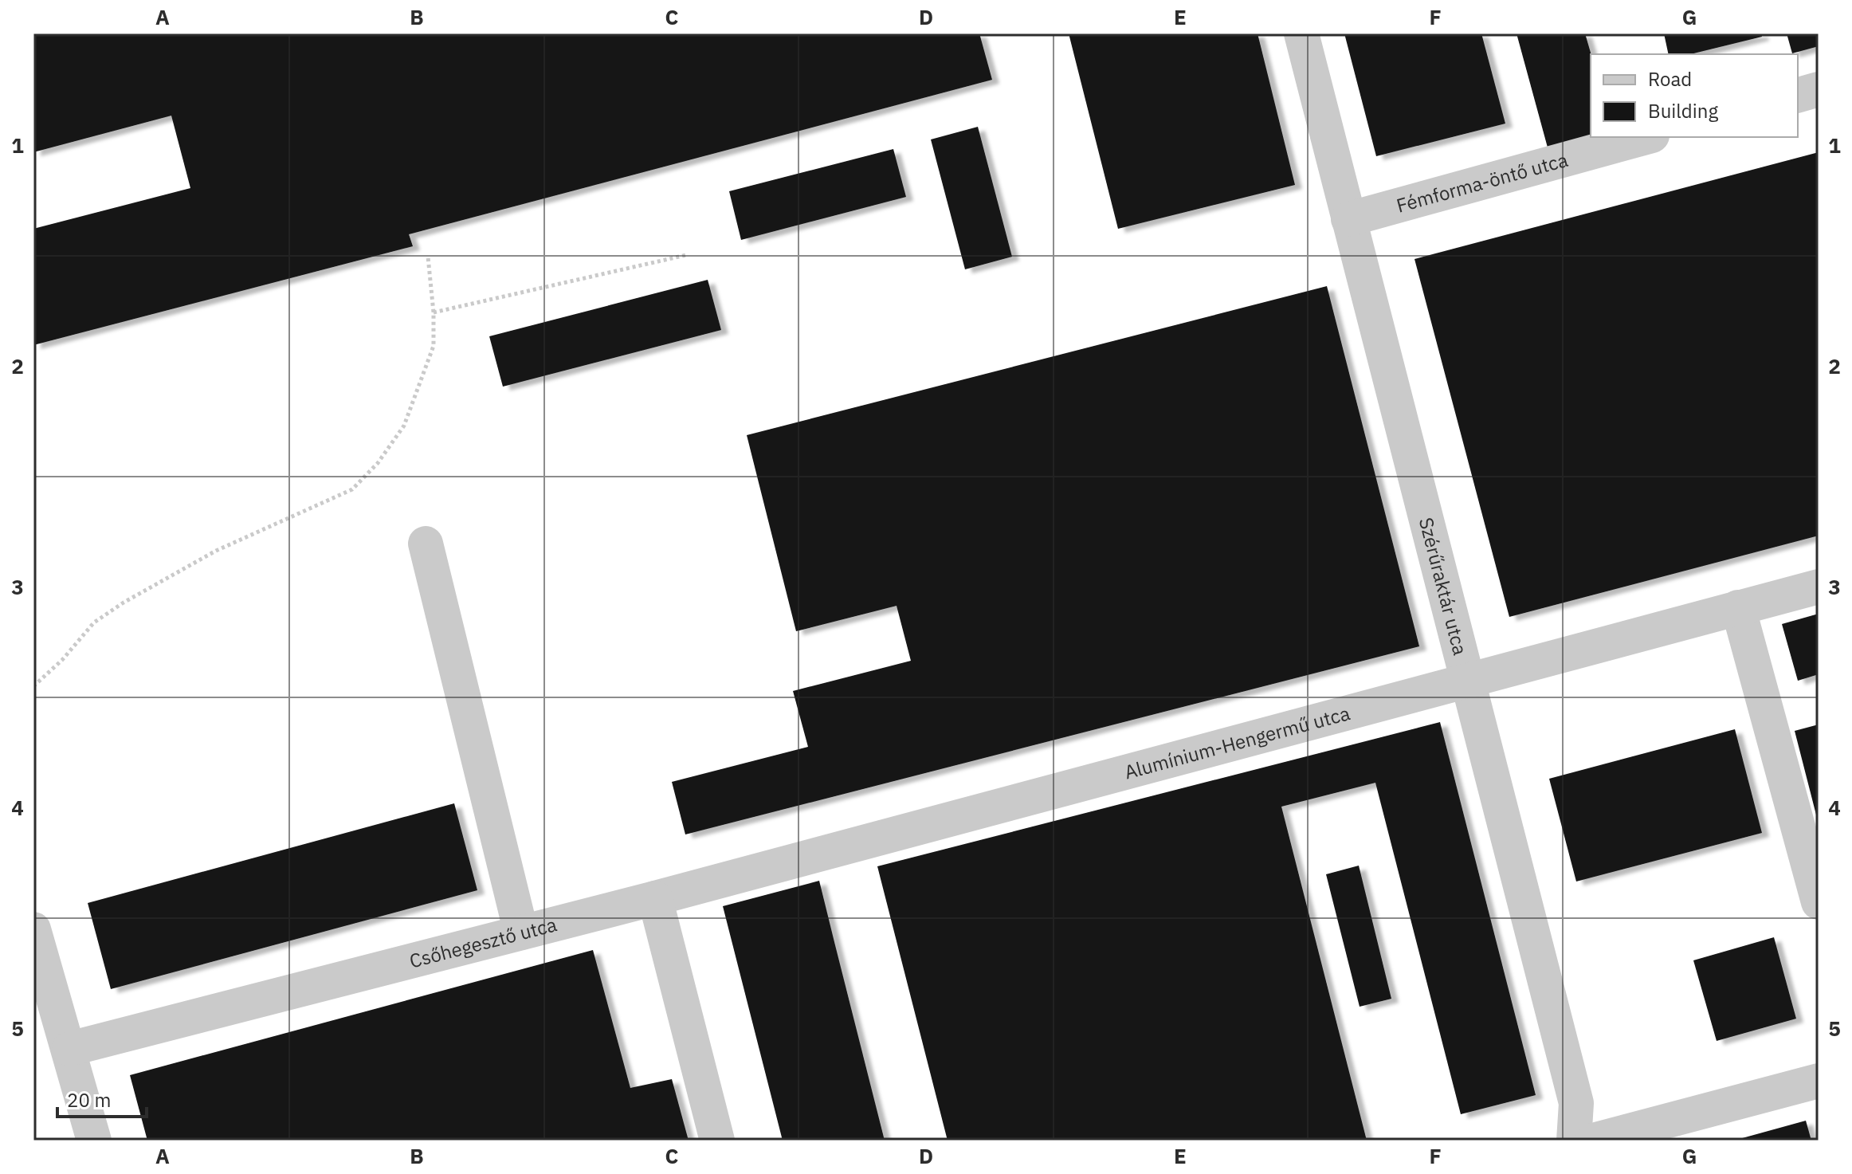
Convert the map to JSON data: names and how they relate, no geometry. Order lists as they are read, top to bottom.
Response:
{
  "streets": {
    "street": [
      "Fémforma-öntő utca",
      "Szérűraktár utca",
      "Alumínium-Hengermű utca",
      "Csőhegesztő utca"
    ]
  },
  "crossings": [
    ["Fémforma-öntő utca", "Szérűraktár utca"],
    ["Szérűraktár utca", "Alumínium-Hengermű utca"],
    ["Alumínium-Hengermű utca", "Csőhegesztő utca"]
  ],
  "legend": ["Road", "Building"],
  "scale_bar": "20 m",
  "grid": {
    "columns": [
      "A",
      "B",
      "C",
      "D",
      "E",
      "F",
      "G"
    ],
    "rows": [
      "1",
      "2",
      "3",
      "4",
      "5"
    ]
  }
}
